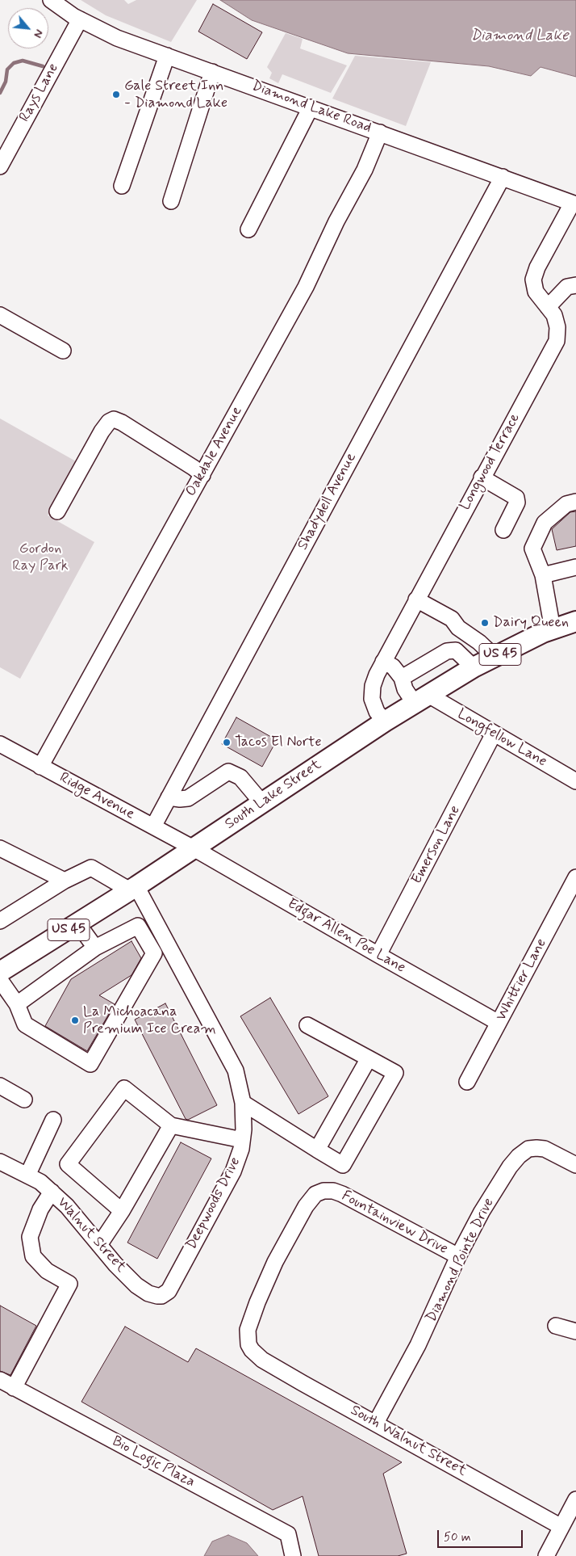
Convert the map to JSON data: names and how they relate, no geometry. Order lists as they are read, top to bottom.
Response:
{
  "streets": {
    "main road": ["US 45", "South Lake Street"],
    "street": [
      "Rays Lane",
      "Diamond Lake Road",
      "Oakdale Avenue",
      "Longwood Terrace",
      "Shadydell Avenue",
      "Longfellow Lane",
      "Ridge Avenue",
      "Emerson Lane",
      "Edgar Allen Poe Lane",
      "Whittier Lane",
      "Deepwoods Drive",
      "Fountainview Drive",
      "Walnut Street",
      "Diamond Pointe Drive",
      "South Walnut Street",
      "Bio Logic Plaza"
    ]
  },
  "crossings": [
    ["Rays Lane", "Diamond Lake Road"],
    ["Diamond Lake Road", "Oakdale Avenue"],
    ["Diamond Lake Road", "Longwood Terrace"],
    ["Diamond Lake Road", "Shadydell Avenue"],
    ["Oakdale Avenue", "Ridge Avenue"],
    ["Longwood Terrace", "South Lake Street"],
    ["Shadydell Avenue", "Ridge Avenue"],
    ["Longfellow Lane", "South Lake Street"],
    ["Longfellow Lane", "Emerson Lane"],
    ["South Lake Street", "Ridge Avenue"],
    ["South Lake Street", "Edgar Allen Poe Lane"],
    ["South Lake Street", "Deepwoods Drive"],
    ["Ridge Avenue", "Edgar Allen Poe Lane"],
    ["Emerson Lane", "Edgar Allen Poe Lane"],
    ["Edgar Allen Poe Lane", "Whittier Lane"],
    ["Deepwoods Drive", "Walnut Street"],
    ["Fountainview Drive", "Diamond Pointe Drive"],
    ["Fountainview Drive", "South Walnut Street"],
    ["Diamond Pointe Drive", "South Walnut Street"]
  ],
  "water": ["Diamond Lake"],
  "parks": ["Gordon Ray Park"],
  "places": [
    "Gale Street Inn - Diamond Lake",
    "Dairy Queen",
    "Tacos El Norte",
    "La Michoacana Premium Ice Cream"
  ],
  "scale_bar": "50 m",
  "north": "bottom right"
}
